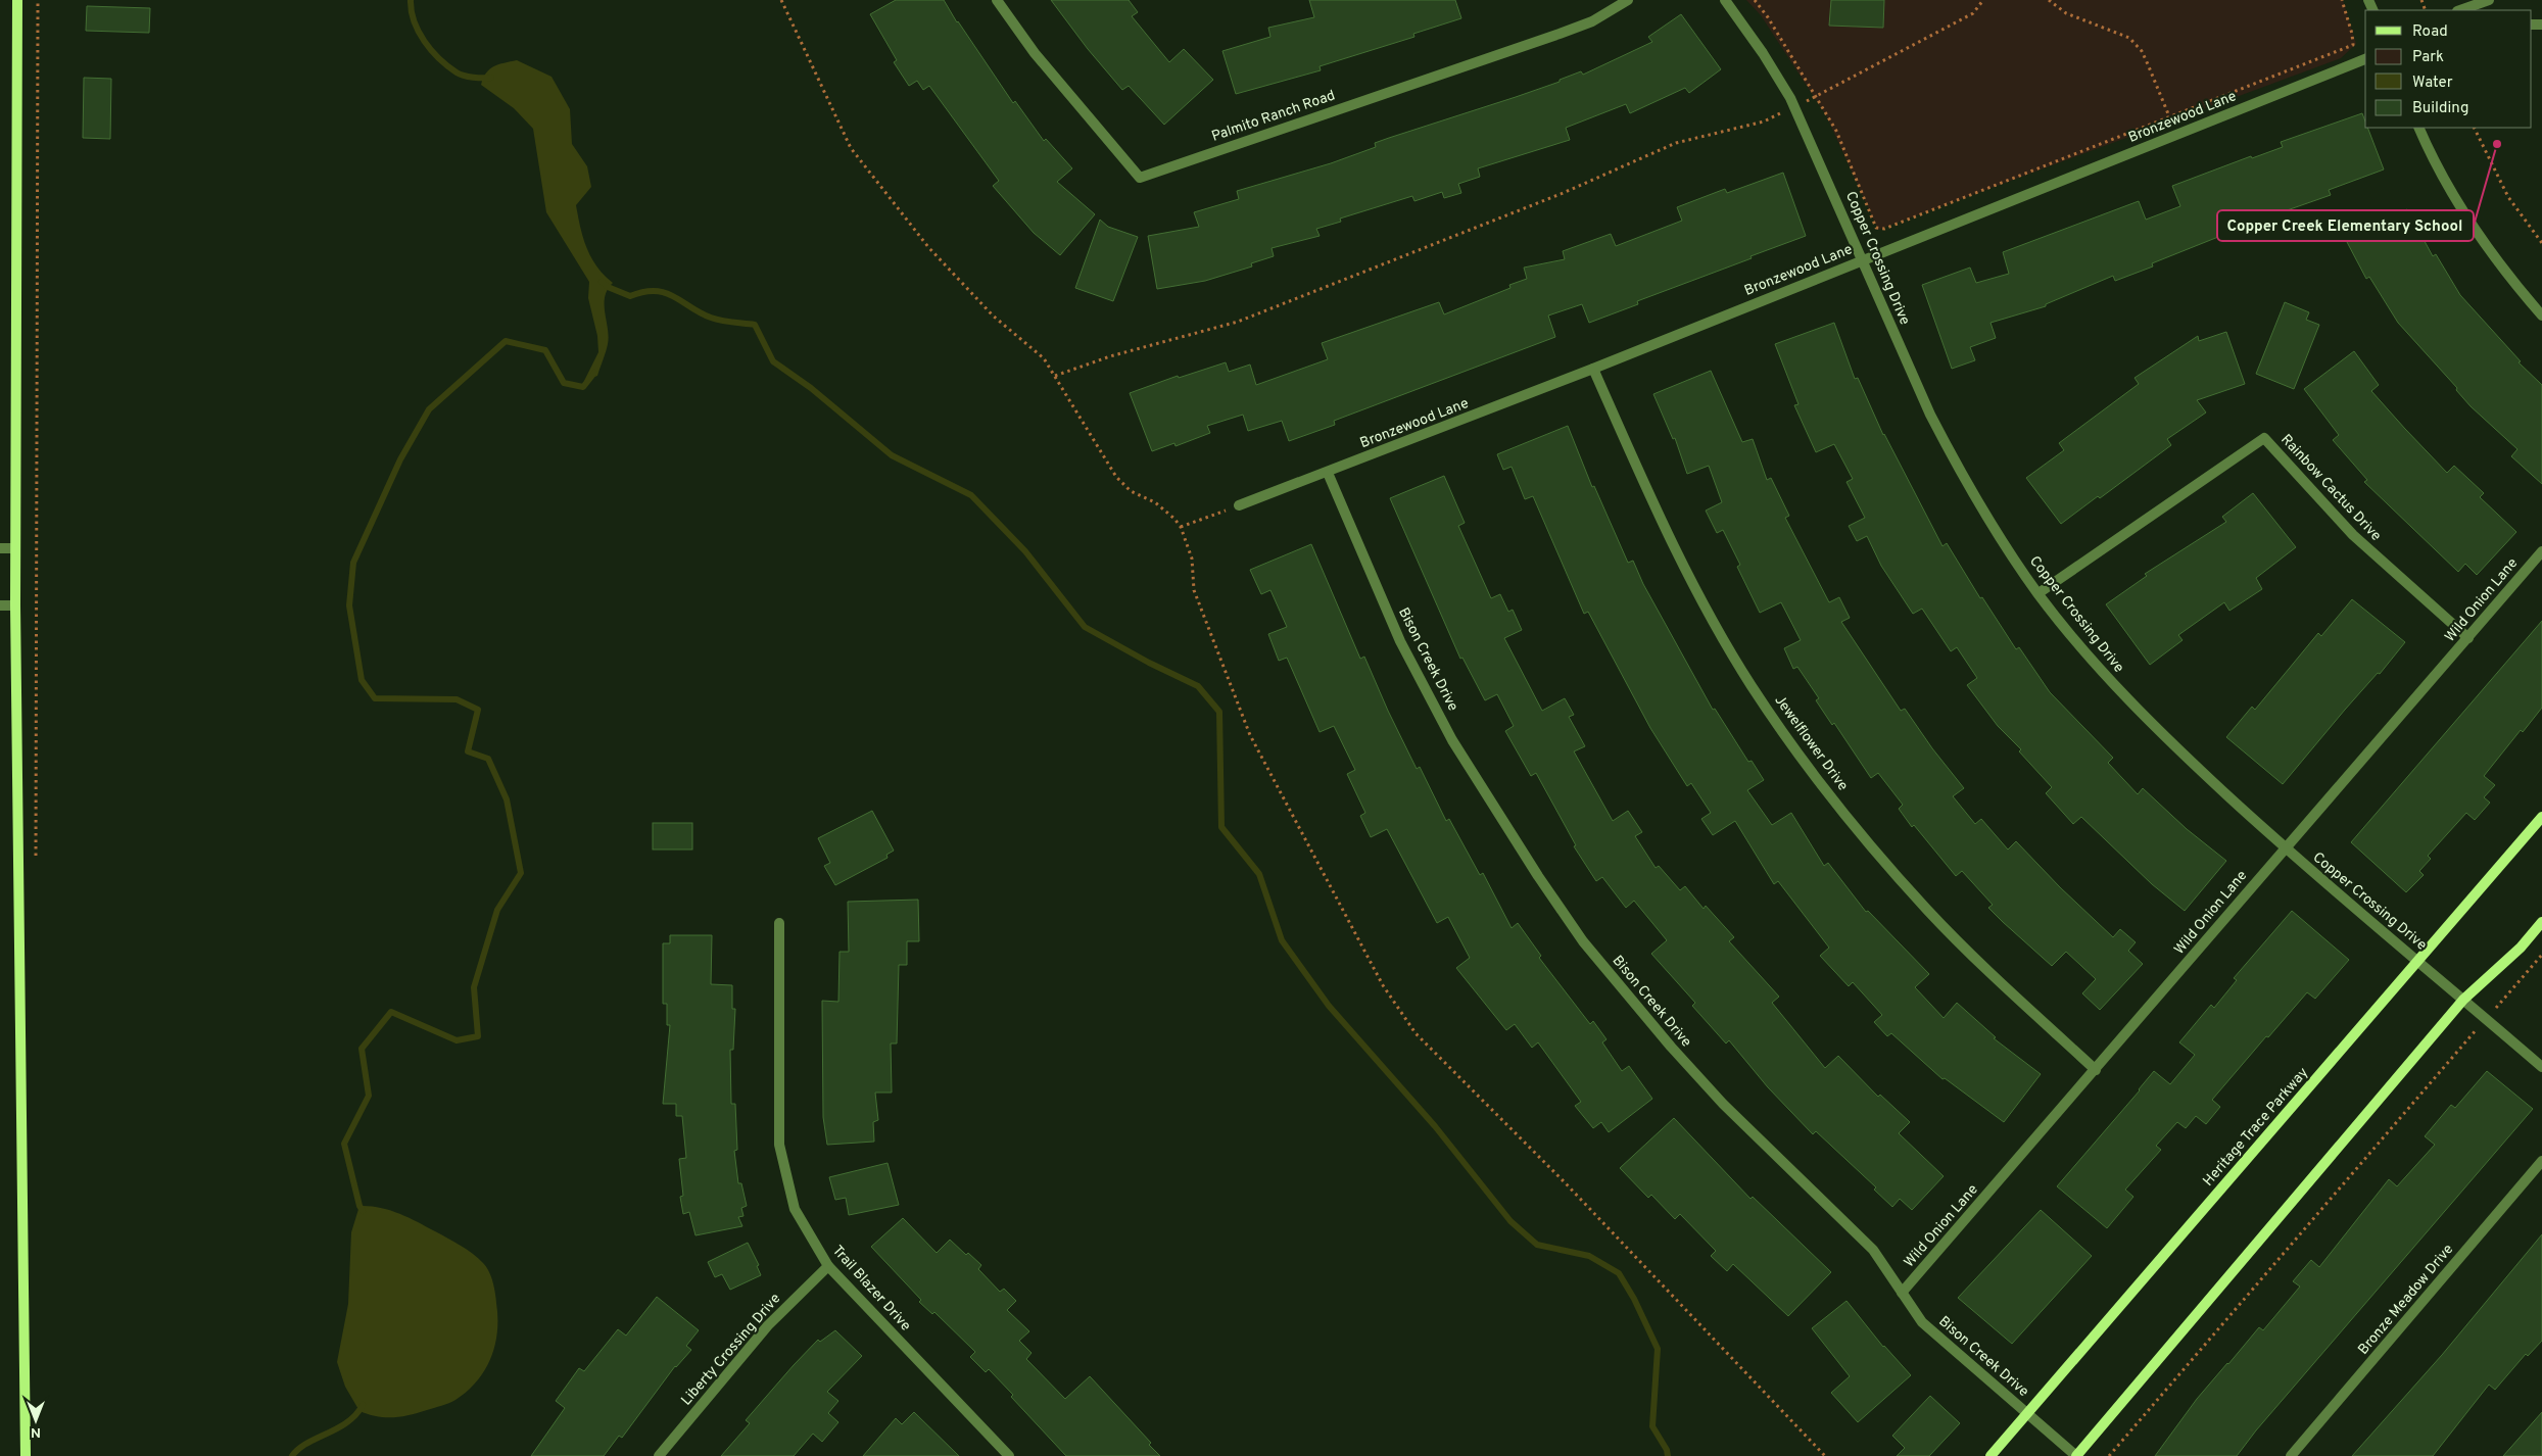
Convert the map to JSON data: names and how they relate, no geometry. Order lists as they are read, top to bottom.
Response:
{
  "streets": {
    "street": [
      "Palmito Ranch Road",
      "Bronzewood Lane",
      "Copper Crossing Drive",
      "Rainbow Cactus Drive",
      "Wild Onion Lane",
      "Bison Creek Drive",
      "Jewelflower Drive",
      "Heritage Trace Parkway",
      "Trail Blazer Drive",
      "Bronze Meadow Drive",
      "Liberty Crossing Drive"
    ]
  },
  "crossings": [
    ["Bronzewood Lane", "Copper Crossing Drive"],
    ["Bronzewood Lane", "Bison Creek Drive"],
    ["Bronzewood Lane", "Jewelflower Drive"],
    ["Copper Crossing Drive", "Rainbow Cactus Drive"],
    ["Copper Crossing Drive", "Wild Onion Lane"],
    ["Copper Crossing Drive", "Heritage Trace Parkway"],
    ["Rainbow Cactus Drive", "Wild Onion Lane"],
    ["Wild Onion Lane", "Bison Creek Drive"],
    ["Wild Onion Lane", "Jewelflower Drive"],
    ["Bison Creek Drive", "Heritage Trace Parkway"],
    ["Trail Blazer Drive", "Liberty Crossing Drive"]
  ],
  "places": ["Copper Creek Elementary School"],
  "legend": [
    "Road",
    "Park",
    "Water",
    "Building"
  ],
  "north": "bottom"
}
